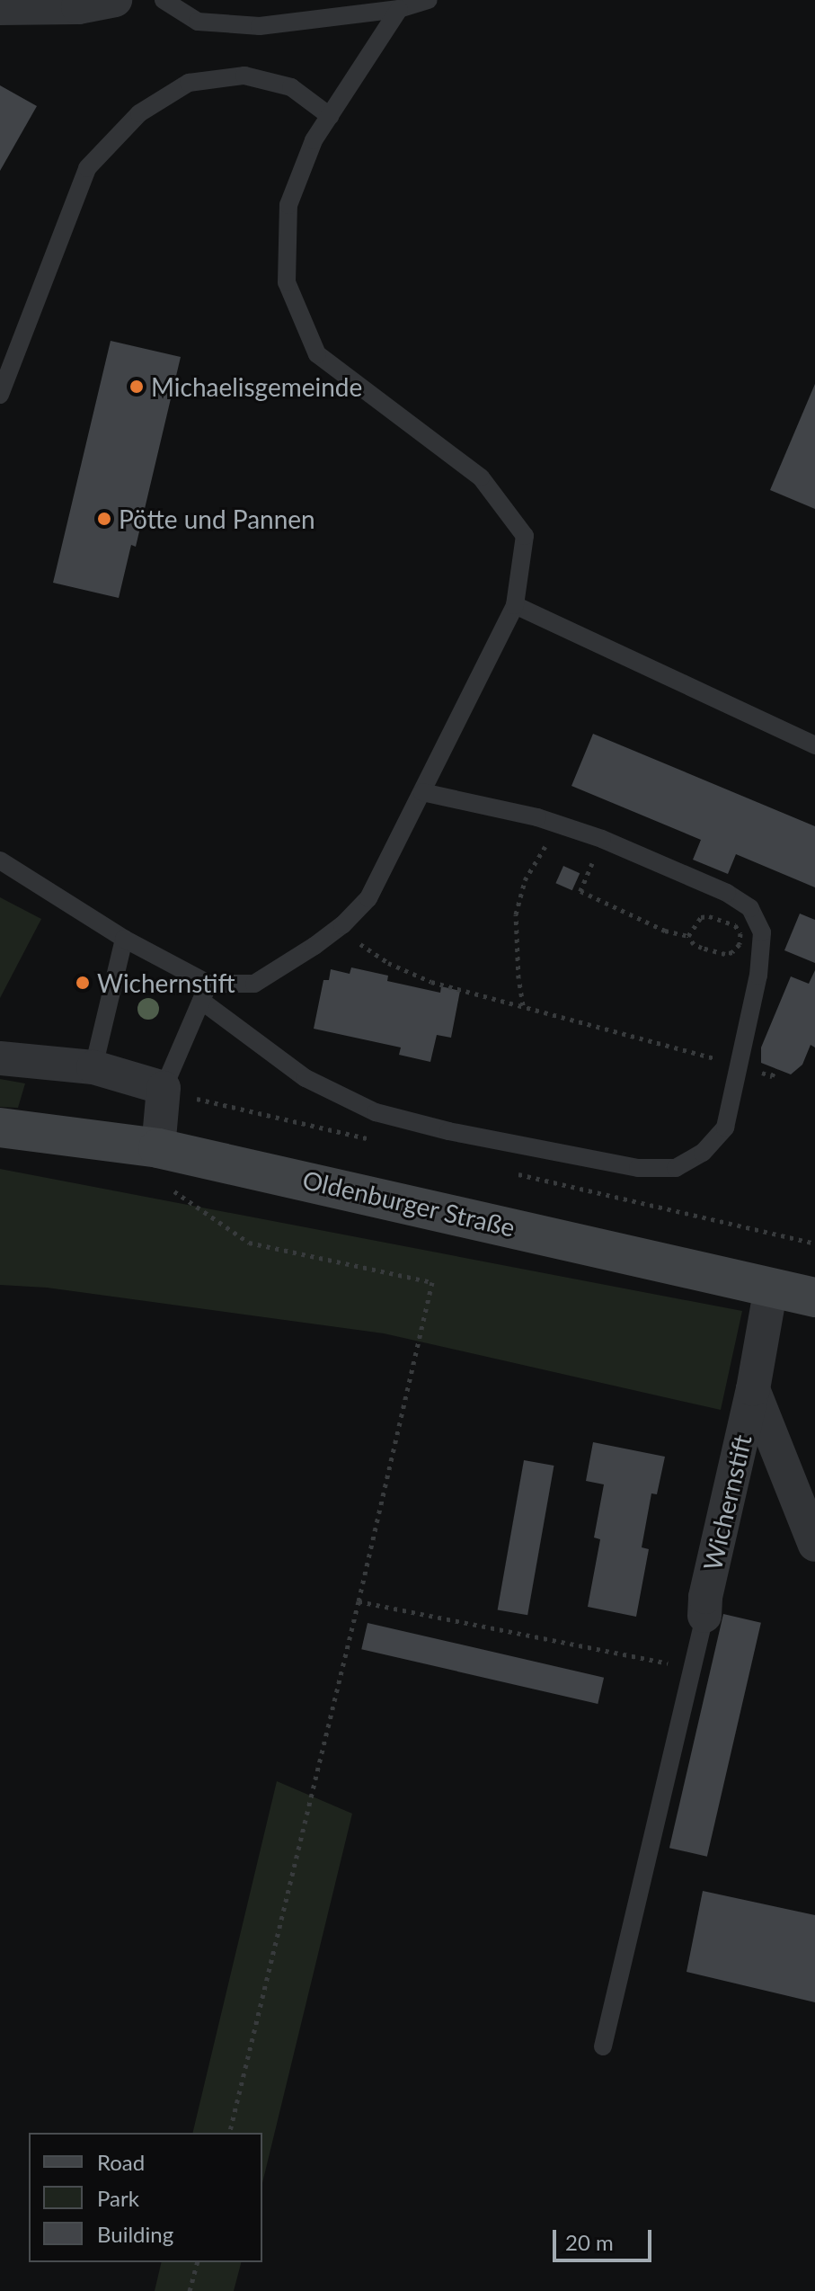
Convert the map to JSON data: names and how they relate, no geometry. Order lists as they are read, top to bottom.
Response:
{
  "streets": {
    "main road": ["Oldenburger Straße"],
    "street": ["Wichernstift"]
  },
  "crossings": [
    ["Oldenburger Straße", "Wichernstift"]
  ],
  "places": ["Michaelisgemeinde", "Pötte und Pannen", "Wichernstift"],
  "legend": ["Road", "Park", "Building"],
  "scale_bar": "20 m"
}
